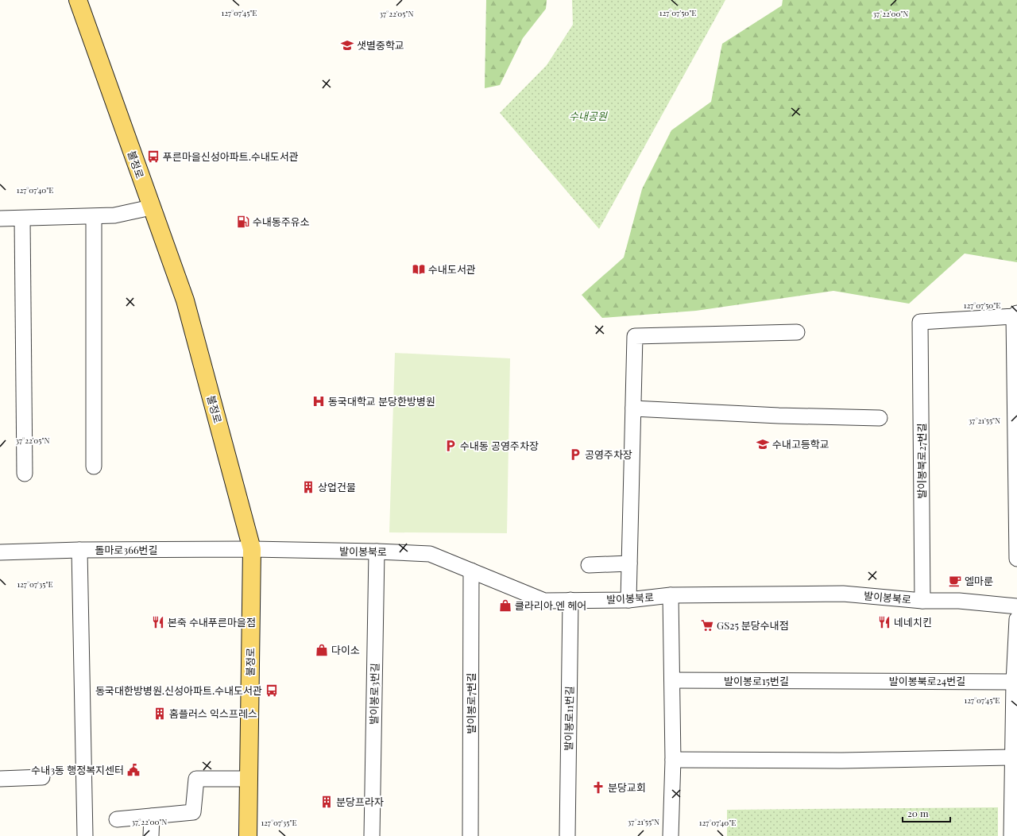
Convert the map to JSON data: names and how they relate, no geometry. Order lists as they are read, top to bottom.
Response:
{
  "streets": {
    "main road": ["불정로"],
    "street": [
      "발이봉북로27번길",
      "돌마로366번길",
      "발이봉북로",
      "발이봉로15번길",
      "발이봉북로24번길",
      "발이봉로3번길",
      "발이봉로7번길",
      "발이봉로11번길"
    ]
  },
  "crossings": [
    ["불정로", "돌마로366번길"],
    ["불정로", "발이봉북로"],
    ["발이봉북로27번길", "발이봉북로"],
    ["돌마로366번길", "발이봉북로"],
    ["발이봉북로", "발이봉로3번길"],
    ["발이봉북로", "발이봉로7번길"],
    ["발이봉북로", "발이봉로11번길"],
    ["발이봉로15번길", "발이봉북로24번길"]
  ],
  "parks": ["수내공원"],
  "places": {
    "school or university": ["샛별중학교", "수내고등학교"],
    "bus stop": ["푸른마을신성아파트.수내도서관", "동국대한방병원.신성아파트.수내도서관"],
    "fuel station": ["수내동주유소"],
    "library": ["수내도서관"],
    "hospital": ["동국대학교 분당한방병원"],
    "parking": ["수내동 공영주차장", "공영주차장"],
    "building": ["상업건물", "홈플러스 익스프레스", "분당프라자"],
    "cafe": ["엘마룬"],
    "shop": ["클라리아 엔 헤어", "다이소"],
    "restaurant": ["본죽 수내푸른마을점", "네네치킨"],
    "supermarket": ["GS25 분당수내점"],
    "public building": ["수내3동 행정복지센터"],
    "church": ["분당교회"]
  },
  "scale_bar": "20 m",
  "coordinates": [
    "127°07'45\"E",
    "127°07'50\"E",
    "37°22'05\"N",
    "37°22'00\"N",
    "127°07'40\"E",
    "37°21'55\"N",
    "127°07'35\"E"
  ]
}
